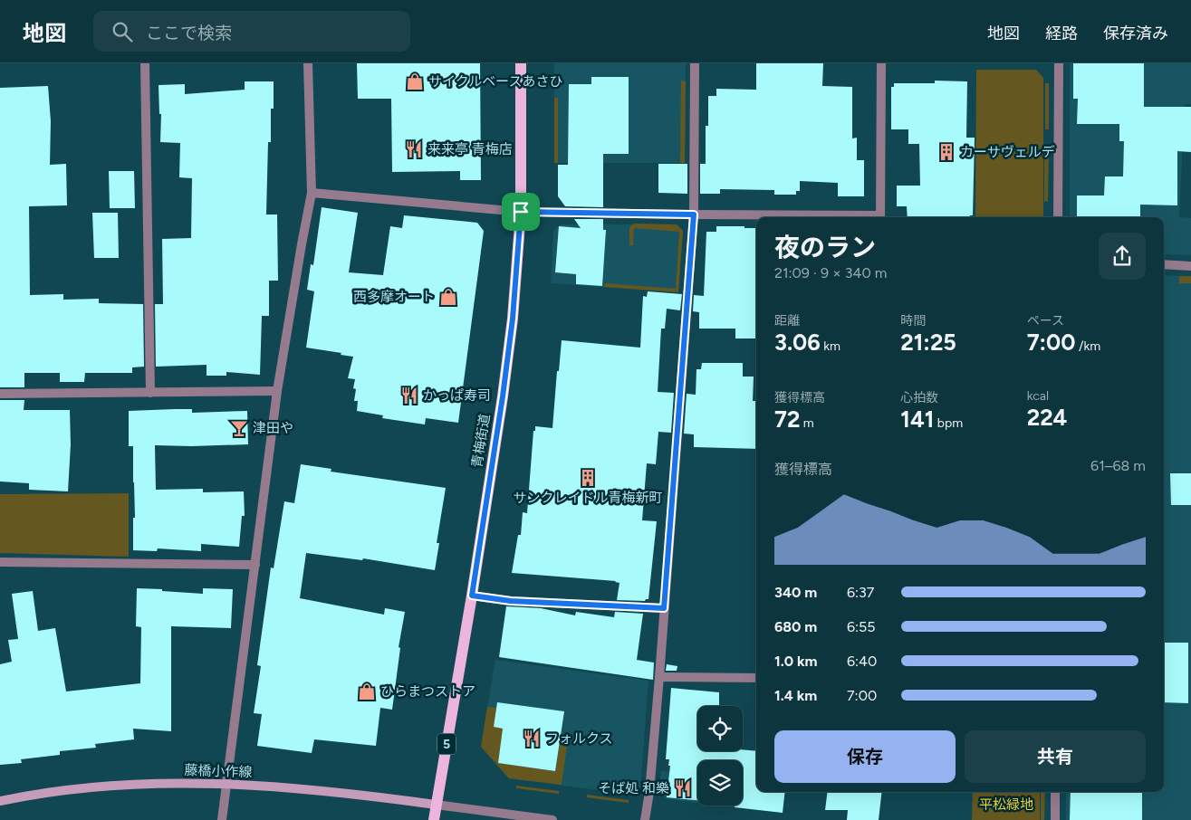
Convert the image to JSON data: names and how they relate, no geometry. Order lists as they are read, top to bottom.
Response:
{
  "streets": {
    "main road": ["青梅街道", "5", "藤橋小作線"]
  },
  "crossings": [
    ["青梅街道", "藤橋小作線"]
  ],
  "parks": ["平松緑地"],
  "places": {
    "shop": ["サイクルベースあさひ", "西多摩オート", "ひらまつストア"],
    "restaurant": [
      "来来亭 青梅店",
      "かっぱ寿司",
      "フォルクス",
      "そば処 和樂"
    ],
    "building": ["カーサヴェルデ", "サンクレイドル青梅新町"],
    "bar": ["津田や"]
  },
  "page": {
    "header": "地図",
    "search": "ここで検索",
    "nav": ["地図", "経路", "保存済み"],
    "heading": ["夜のラン", "21:09 · 9 × 340 m"],
    "stats": [
      ["距離", "3.06 km"],
      ["時間", "21:25"],
      ["ペース", "7:00 /km"],
      ["獲得標高", "72 m"],
      ["心拍数", "141 bpm"],
      ["kcal", "224"]
    ],
    "chart": ["獲得標高", "61–68 m"],
    "list": [
      {
        "name": "340 m",
        "note": "6:37"
      },
      {
        "name": "680 m",
        "note": "6:55"
      },
      {
        "name": "1.0 km",
        "note": "6:40"
      },
      {
        "name": "1.4 km",
        "note": "7:00"
      }
    ],
    "buttons": ["保存", "共有"]
  }
}
